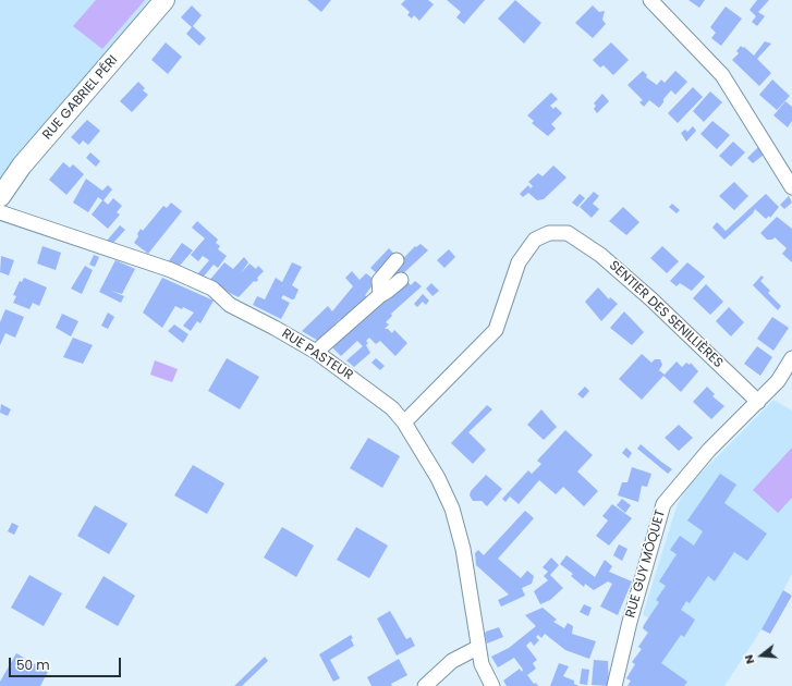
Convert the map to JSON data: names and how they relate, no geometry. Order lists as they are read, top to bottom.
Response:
{
  "streets": {
    "main road": ["RUE GABRIEL PÉRI"],
    "street": ["SENTIER DES SENILLIÈRES", "RUE PASTEUR", "RUE GUY MÔQUET"]
  },
  "crossings": [
    ["SENTIER DES SENILLIÈRES", "RUE PASTEUR"],
    ["SENTIER DES SENILLIÈRES", "RUE GUY MÔQUET"]
  ],
  "scale_bar": "50 m",
  "north": "left"
}
